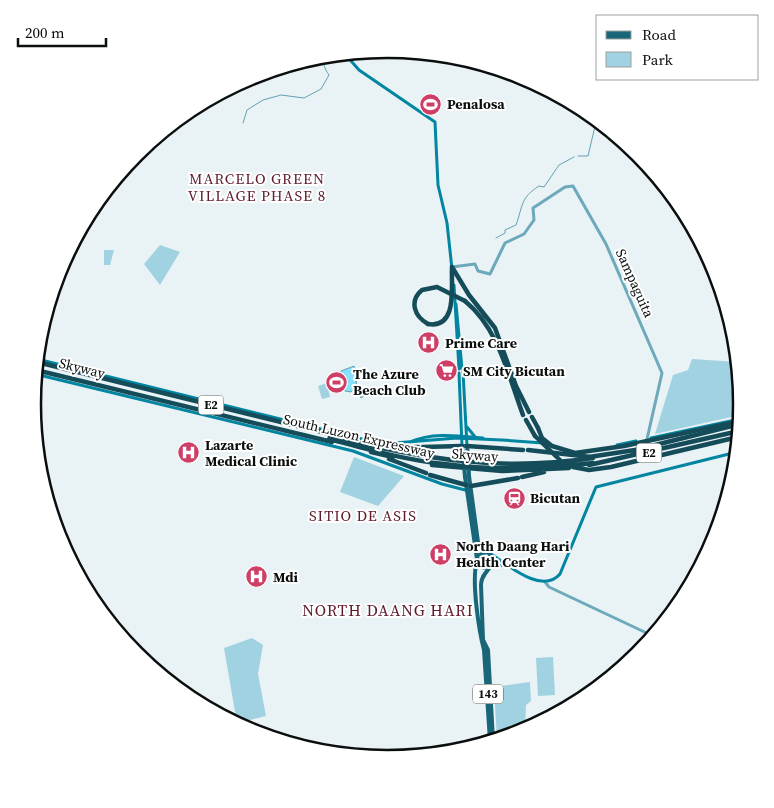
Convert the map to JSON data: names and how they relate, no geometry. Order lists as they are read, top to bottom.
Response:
{
  "streets": {
    "highway": ["Skyway", "E2", "South Luzon Expressway"],
    "main road": ["143"],
    "street": ["Sampaguita"]
  },
  "districts": ["MARCELO GREEN VILLAGE PHASE 8", "SITIO DE ASIS", "NORTH DAANG HARI"],
  "places": {
    "sports": ["Penalosa", "The Azure Beach Club"],
    "hospital": [
      "Prime Care",
      "Lazarte Medical Clinic",
      "North Daang Hari Health Center",
      "Mdi"
    ],
    "supermarket": ["SM City Bicutan"],
    "station": ["Bicutan"]
  },
  "legend": ["Road", "Park"],
  "scale_bar": "200 m"
}
